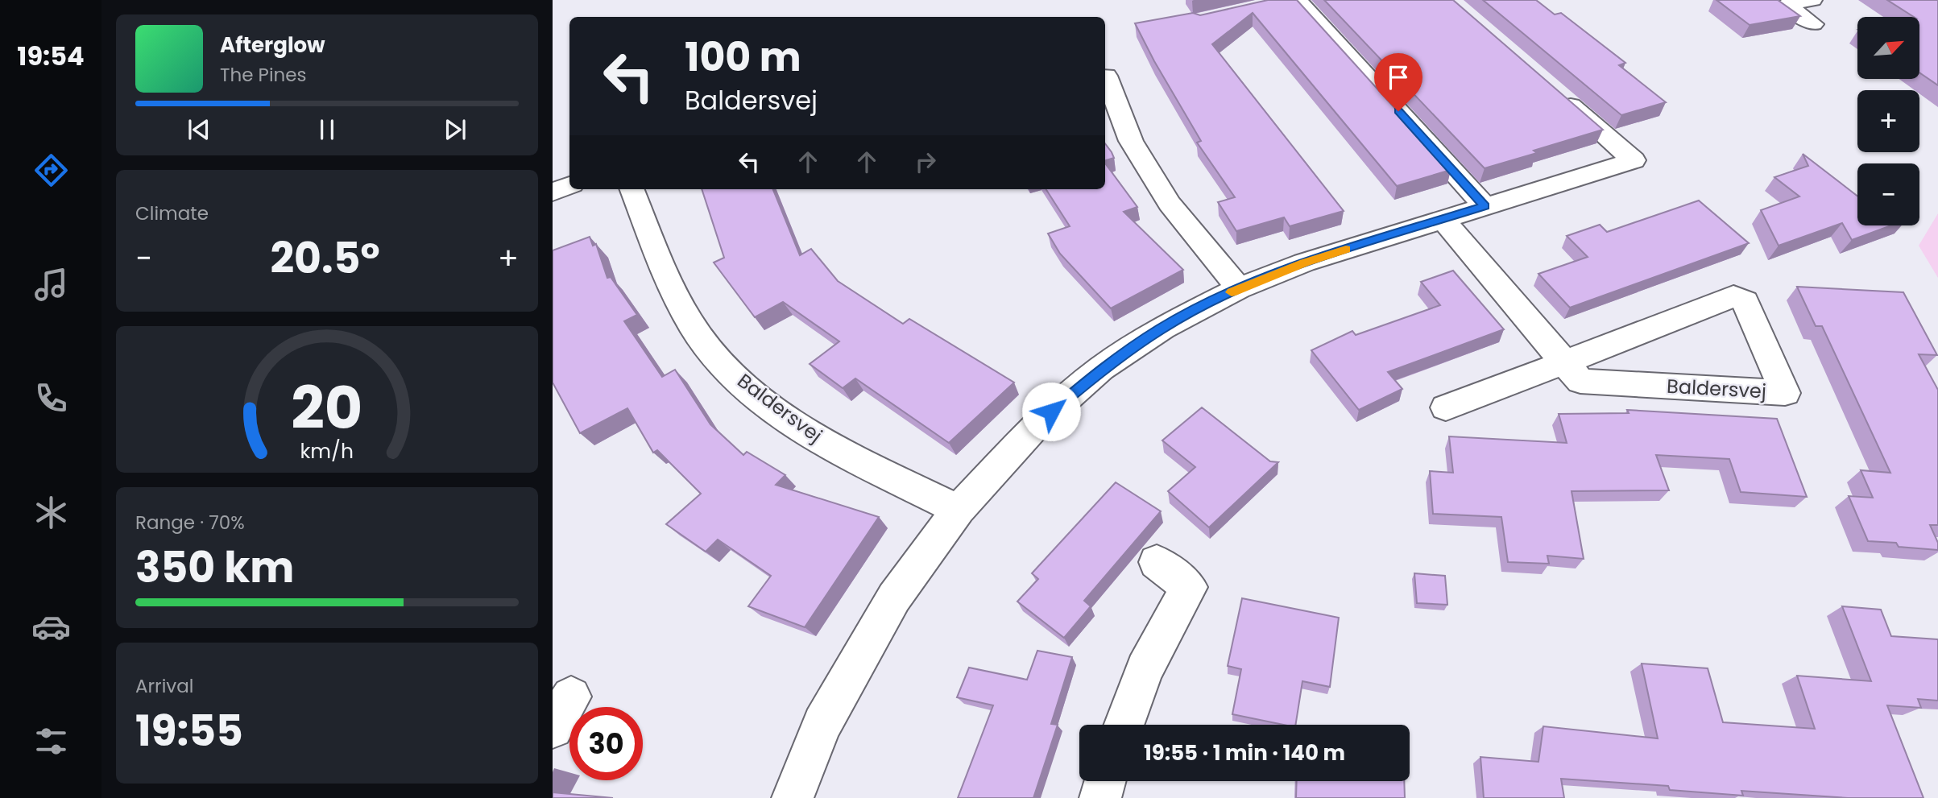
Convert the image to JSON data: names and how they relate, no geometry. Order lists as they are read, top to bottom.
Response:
{
  "streets": {
    "street": ["Baldersvej"]
  },
  "north": "top right",
  "page": {
    "tabs": "19:54",
    "map_buttons": ["+", "−"],
    "turn": ["100 m", "Baldersvej"],
    "song": ["Afterglow", "The Pines"],
    "tile": [
      "Climate",
      ["Range · 70%", "350 km"],
      ["Arrival", "19:55"]
    ],
    "heat": ["−", "20.5°", "+"],
    "limit": "30",
    "trip": "19:55 · 1 min · 140 m",
    "gauge": ["20", "km/h"]
  }
}
